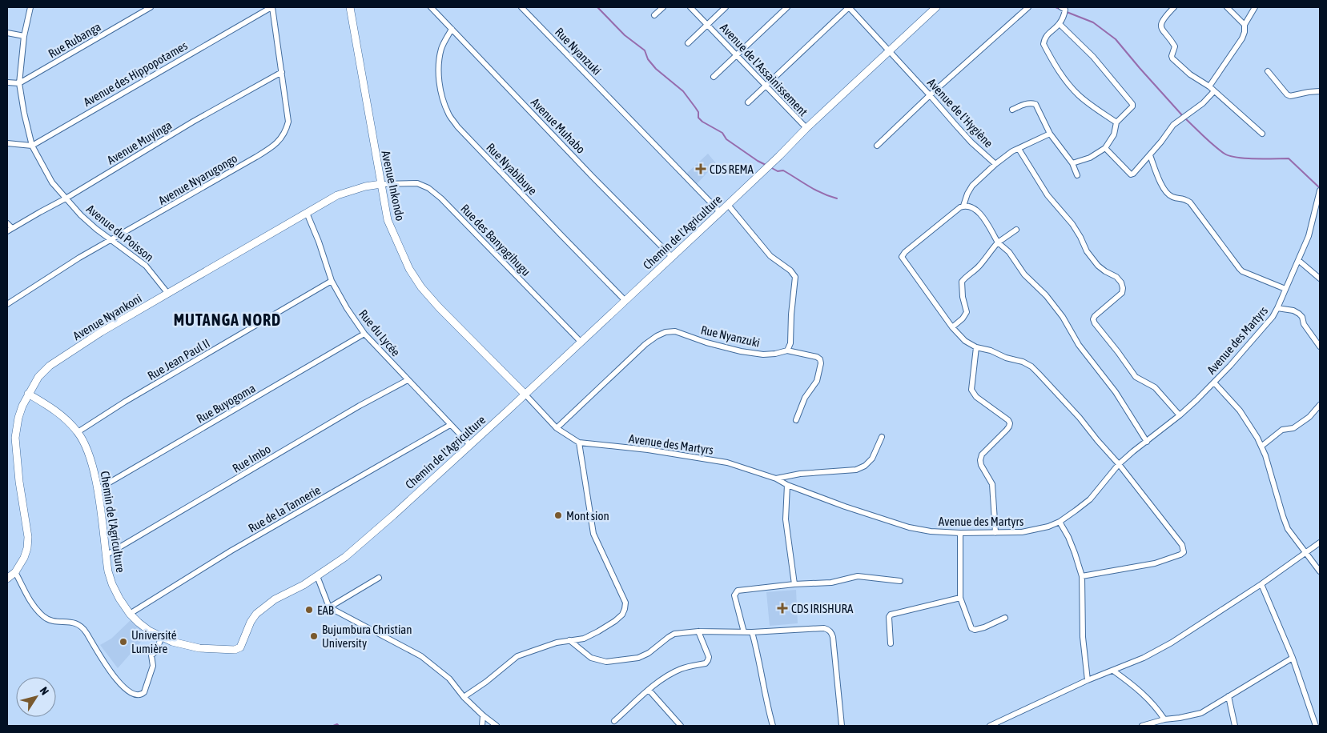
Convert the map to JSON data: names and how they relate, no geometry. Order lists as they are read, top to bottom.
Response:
{
  "streets": {
    "street": [
      "Rue Rubanga",
      "Rue Nyanzuki",
      "Avenue de l'Assainissement",
      "Avenue des Hippopotames",
      "Avenue de l'Hygiène",
      "Avenue Muhabo",
      "Avenue Muyinga",
      "Rue Nyabibuye",
      "Avenue Nyarugongo",
      "Avenue Inkondo",
      "Chemin de l'Agriculture",
      "Avenue du Poisson",
      "Rue des Banyagihugu",
      "Avenue Nyankoni",
      "Rue du Lycée",
      "Avenue des Martyrs",
      "Rue Jean Paul II",
      "Rue Buyogoma",
      "Rue Imbo",
      "Rue de la Tannerie"
    ]
  },
  "crossings": [
    ["Rue Rubanga", "Avenue du Poisson"],
    ["Rue Nyanzuki", "Chemin de l'Agriculture"],
    ["Rue Nyanzuki", "Avenue des Martyrs"],
    ["Avenue de l'Assainissement", "Chemin de l'Agriculture"],
    ["Avenue des Hippopotames", "Avenue Nyarugongo"],
    ["Avenue des Hippopotames", "Avenue du Poisson"],
    ["Avenue de l'Hygiène", "Chemin de l'Agriculture"],
    ["Avenue Muhabo", "Rue Nyabibuye"],
    ["Avenue Muhabo", "Chemin de l'Agriculture"],
    ["Avenue Muyinga", "Avenue Nyarugongo"],
    ["Avenue Muyinga", "Avenue du Poisson"],
    ["Rue Nyabibuye", "Chemin de l'Agriculture"],
    ["Avenue Nyarugongo", "Avenue du Poisson"],
    ["Avenue Inkondo", "Chemin de l'Agriculture"],
    ["Avenue Inkondo", "Rue des Banyagihugu"],
    ["Avenue Inkondo", "Avenue Nyankoni"],
    ["Avenue Inkondo", "Avenue des Martyrs"],
    ["Chemin de l'Agriculture", "Rue des Banyagihugu"],
    ["Chemin de l'Agriculture", "Avenue Nyankoni"],
    ["Chemin de l'Agriculture", "Rue du Lycée"],
    ["Chemin de l'Agriculture", "Avenue des Martyrs"],
    ["Chemin de l'Agriculture", "Rue Jean Paul II"],
    ["Chemin de l'Agriculture", "Rue Buyogoma"],
    ["Chemin de l'Agriculture", "Rue Imbo"],
    ["Chemin de l'Agriculture", "Rue de la Tannerie"],
    ["Avenue du Poisson", "Avenue Nyankoni"],
    ["Rue des Banyagihugu", "Avenue Nyankoni"],
    ["Avenue Nyankoni", "Rue du Lycée"],
    ["Rue du Lycée", "Rue Jean Paul II"],
    ["Rue du Lycée", "Rue Buyogoma"],
    ["Rue du Lycée", "Rue Imbo"],
    ["Rue du Lycée", "Rue de la Tannerie"]
  ],
  "districts": ["MUTANGA NORD"],
  "places": {
    "health": ["CDS REMA", "CDS IRISHURA"],
    "other": [
      "Mont sion",
      "EAB",
      "Bujumbura Christian University",
      "Université Lumière"
    ]
  },
  "north": "top right"
}
